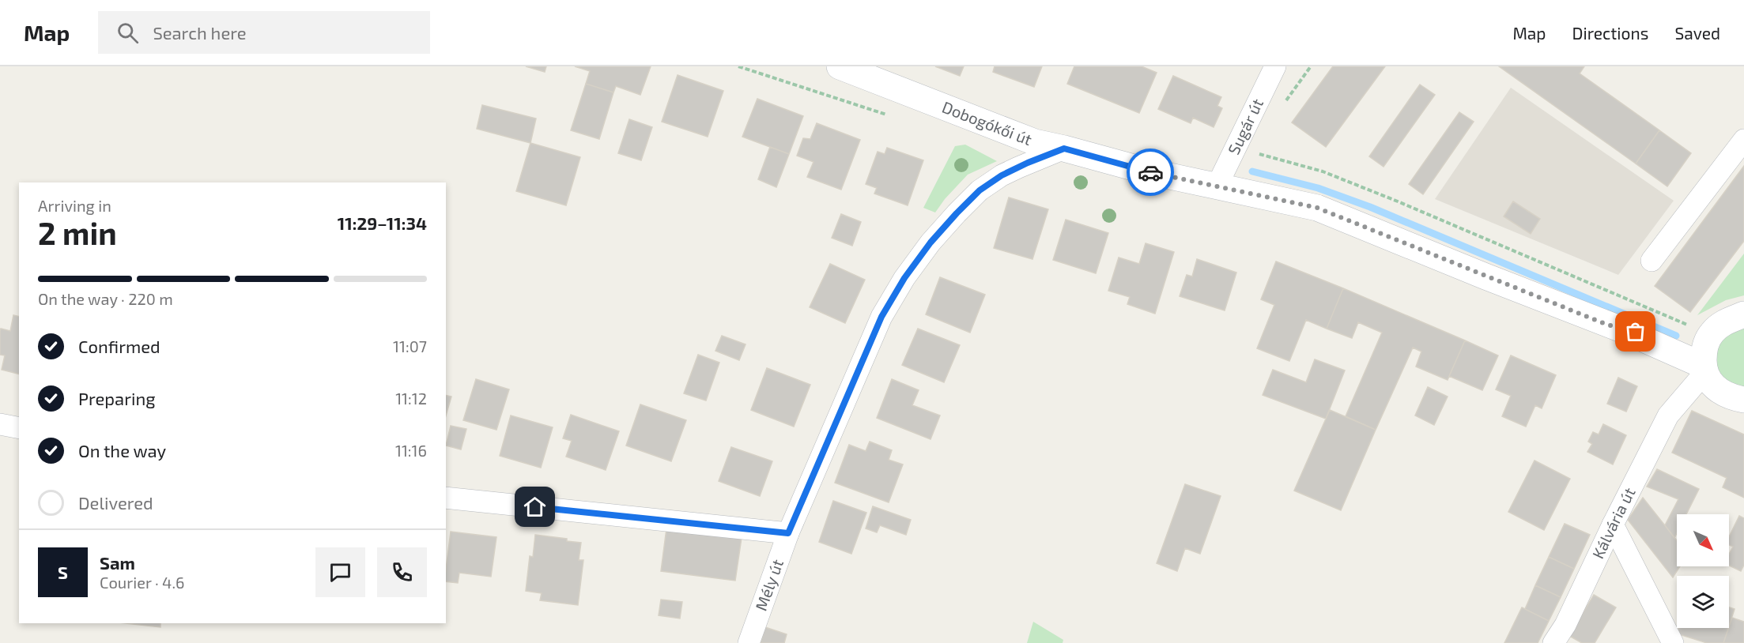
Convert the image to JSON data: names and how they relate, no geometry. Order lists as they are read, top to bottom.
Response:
{
  "streets": {
    "main road": ["Dobogókői út"],
    "street": ["Sugár út", "Kálvária út", "Mély út"]
  },
  "crossings": [
    ["Dobogókői út", "Sugár út"],
    ["Dobogókői út", "Kálvária út"],
    ["Dobogókői út", "Mély út"]
  ],
  "north": "bottom right",
  "page": {
    "header": "Map",
    "search": "Search here",
    "nav": ["Map", "Directions", "Saved"],
    "heading": ["2 min", "Arriving in", "11:29–11:34"],
    "panel": ["Sam", "Courier · 4.6"],
    "bar": "On the way · 220 m",
    "list": [
      ["Confirmed", "11:07"],
      ["Preparing", "11:12"],
      ["On the way", "11:16"],
      "Delivered"
    ],
    "round": "S"
  }
}
